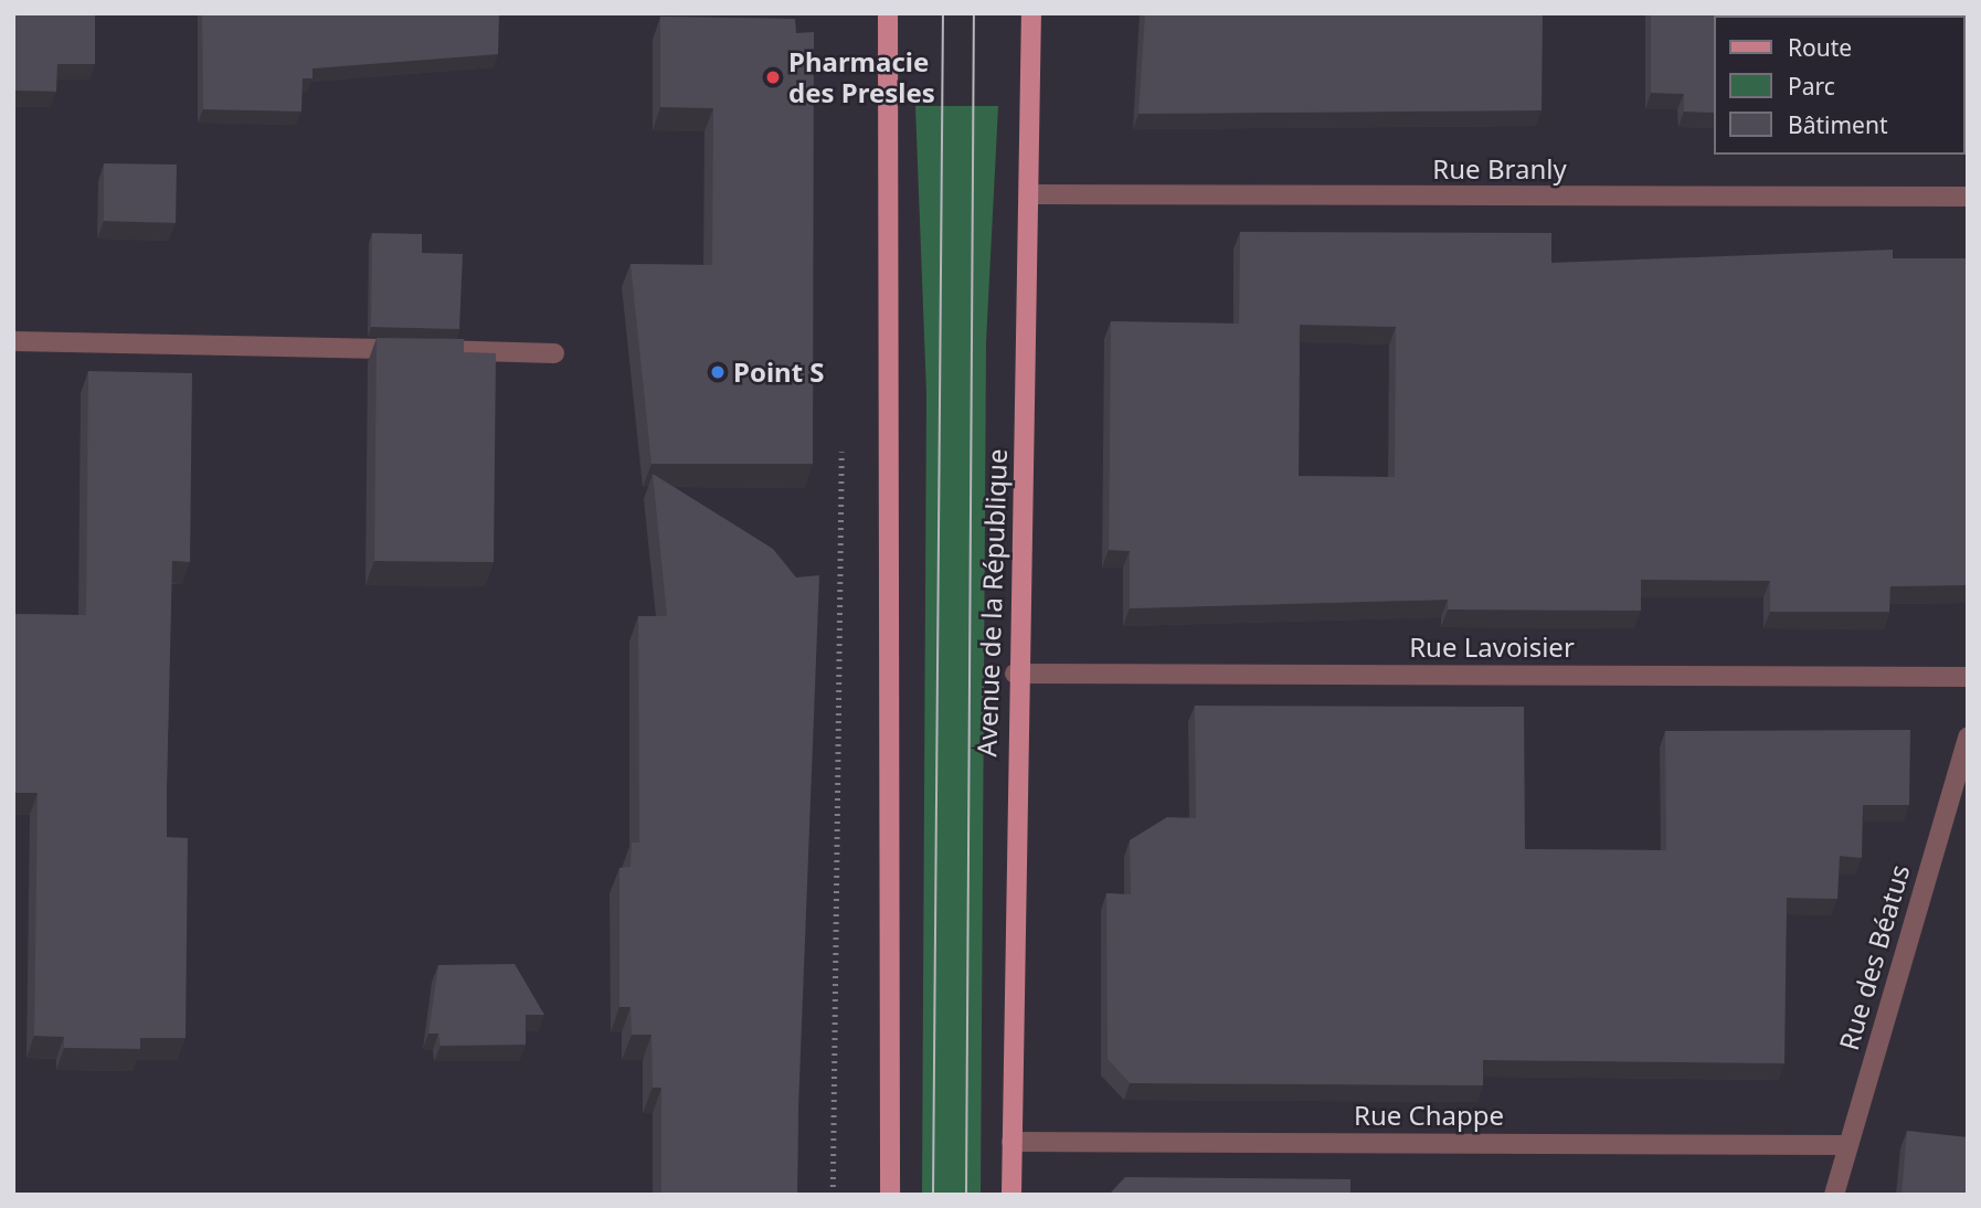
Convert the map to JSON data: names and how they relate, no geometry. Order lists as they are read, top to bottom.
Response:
{
  "streets": {
    "main road": ["Avenue de la République"],
    "street": [
      "Rue Branly",
      "Rue Lavoisier",
      "Rue des Béatus",
      "Rue Chappe"
    ]
  },
  "crossings": [
    ["Rue Branly", "Avenue de la République"],
    ["Avenue de la République", "Rue Lavoisier"],
    ["Avenue de la République", "Rue Chappe"],
    ["Rue des Béatus", "Rue Chappe"]
  ],
  "places": ["Pharmacie des Presles", "Point S"],
  "legend": ["Route", "Parc", "Bâtiment"]
}
